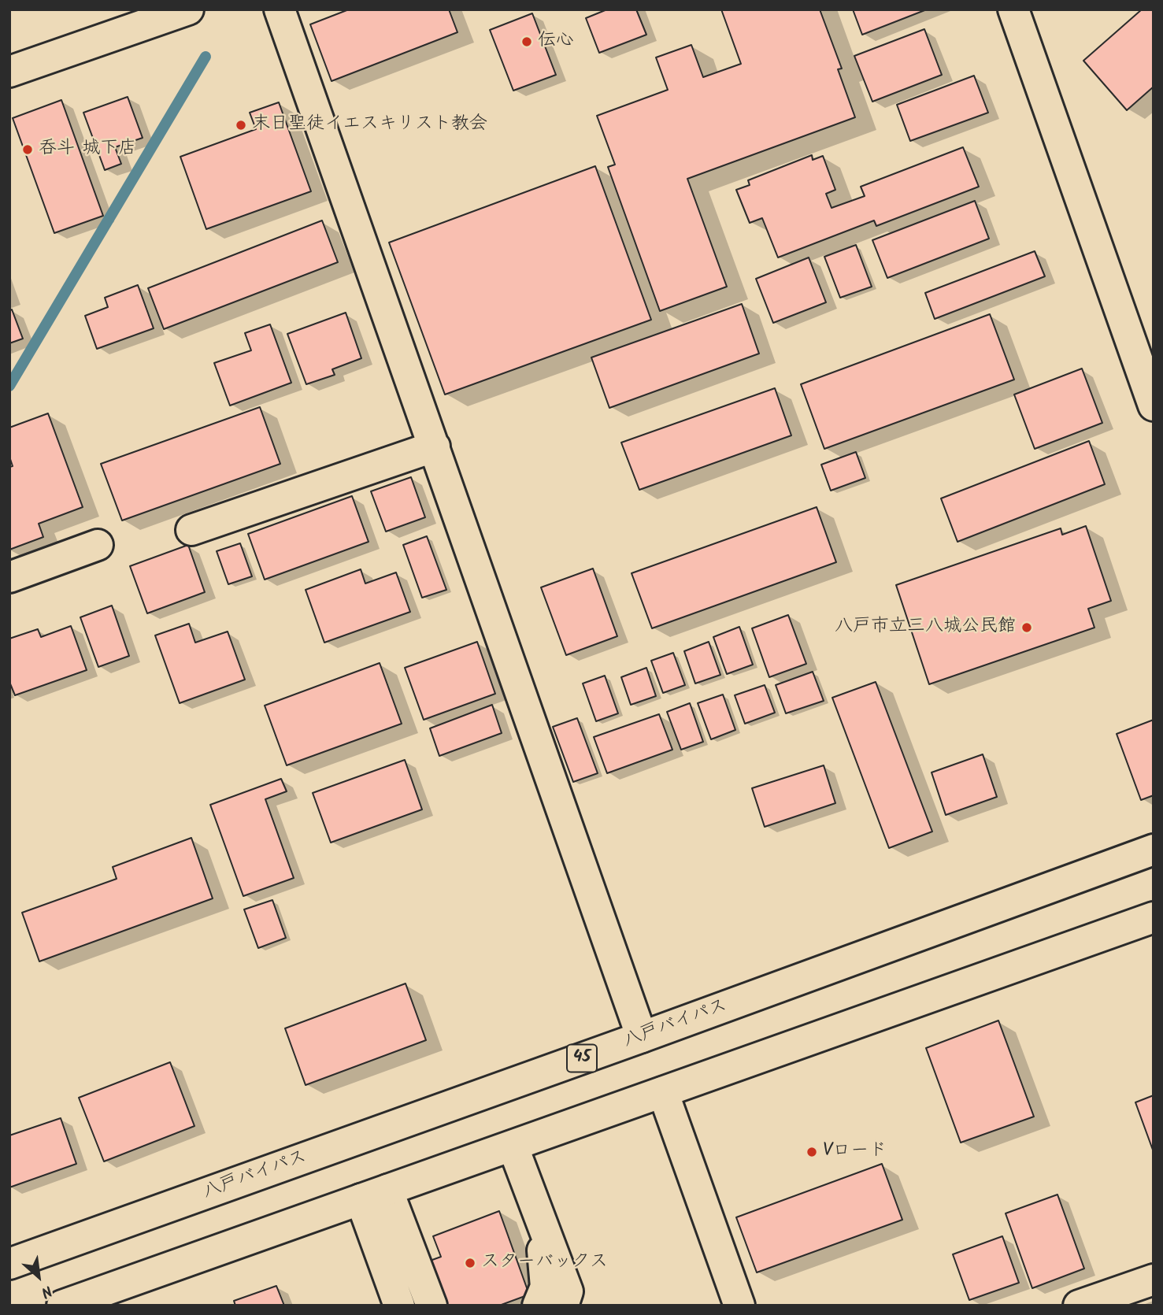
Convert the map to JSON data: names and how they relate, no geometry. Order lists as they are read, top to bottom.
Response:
{
  "streets": {
    "main road": ["八戸バイパス", "45"]
  },
  "places": [
    "伝心",
    "末日聖徒イエスキリスト教会",
    "呑斗 城下店",
    "八戸市立三八城公民館",
    "Vロード",
    "スターバックス"
  ],
  "north": "bottom right"
}
